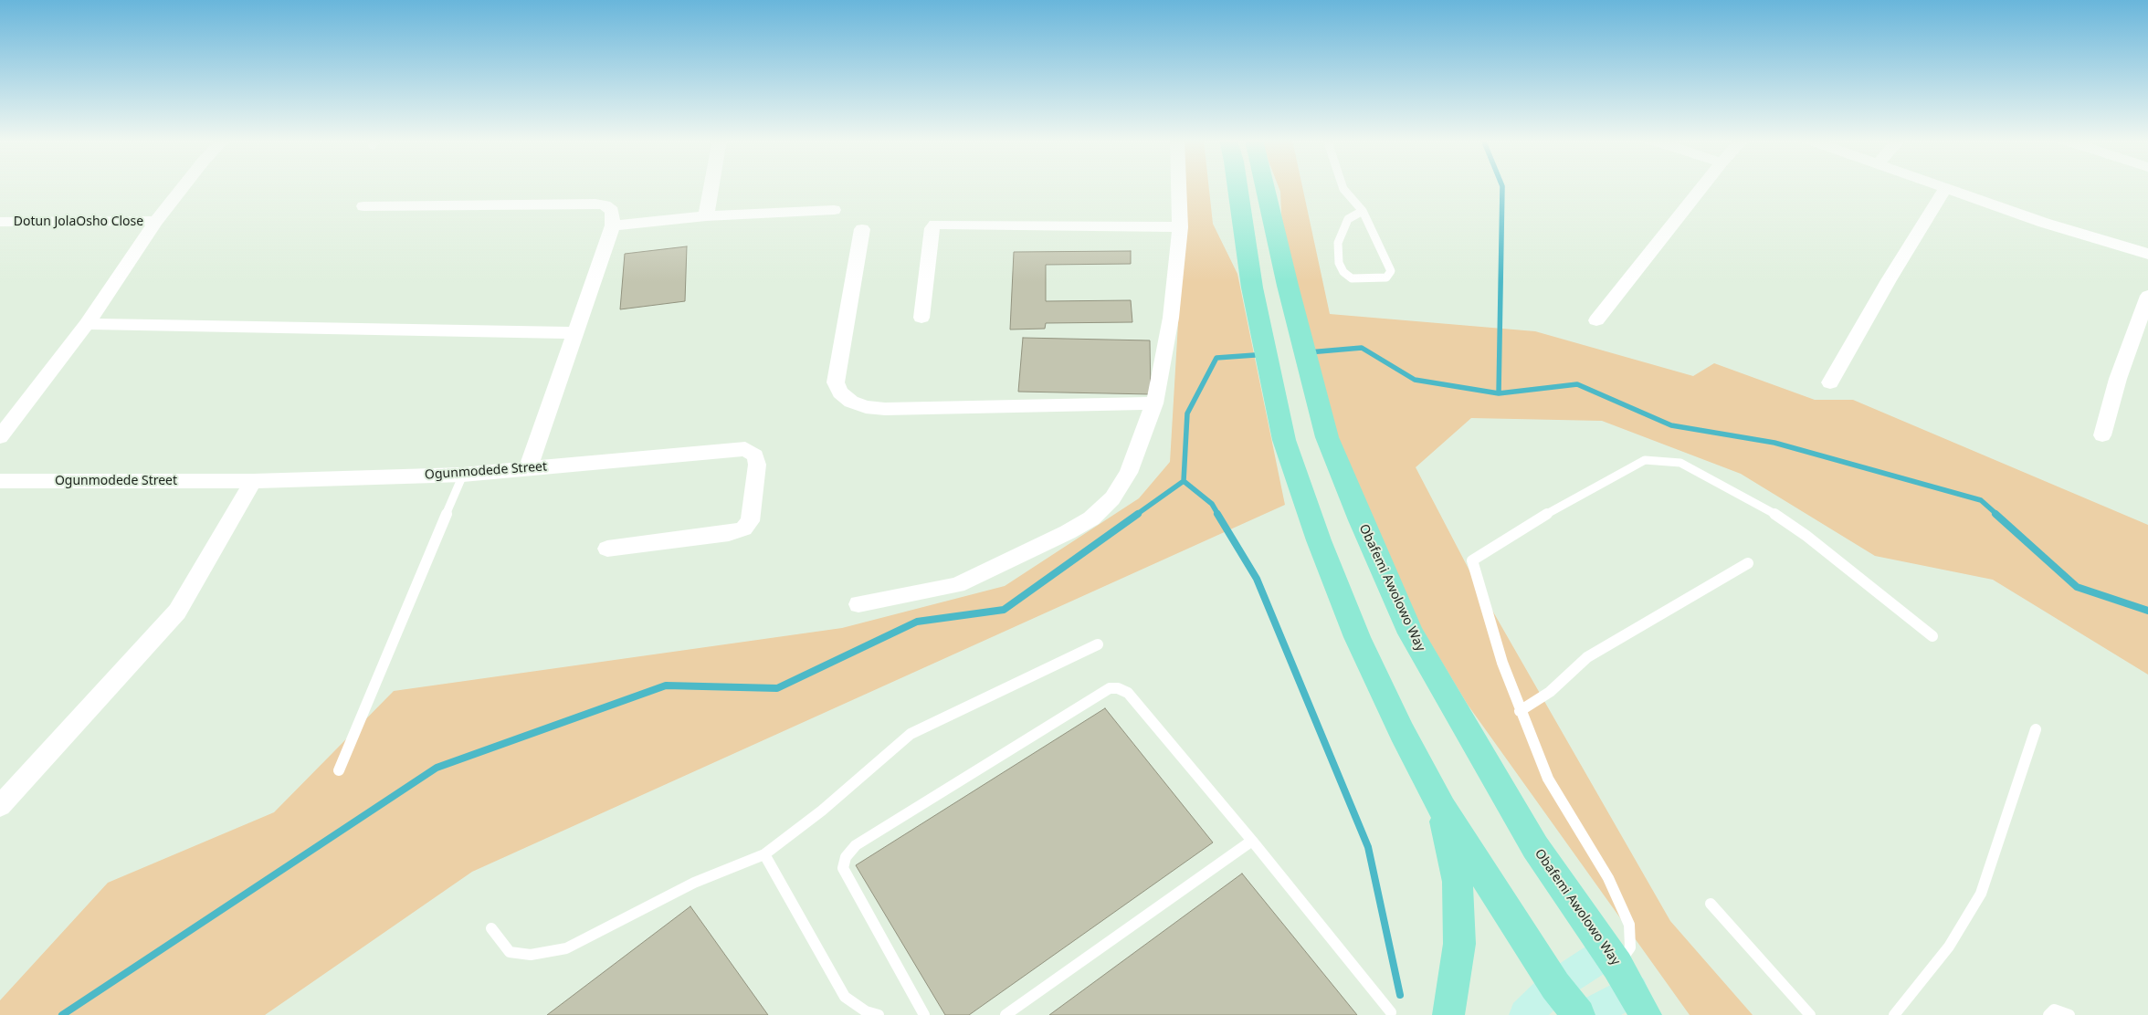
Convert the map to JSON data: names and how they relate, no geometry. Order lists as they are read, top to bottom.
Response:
{
  "streets": {
    "main road": ["Obafemi Awolowo Way"],
    "street": ["Dotun JolaOsho Close", "Ogunmodede Street"]
  }
}
